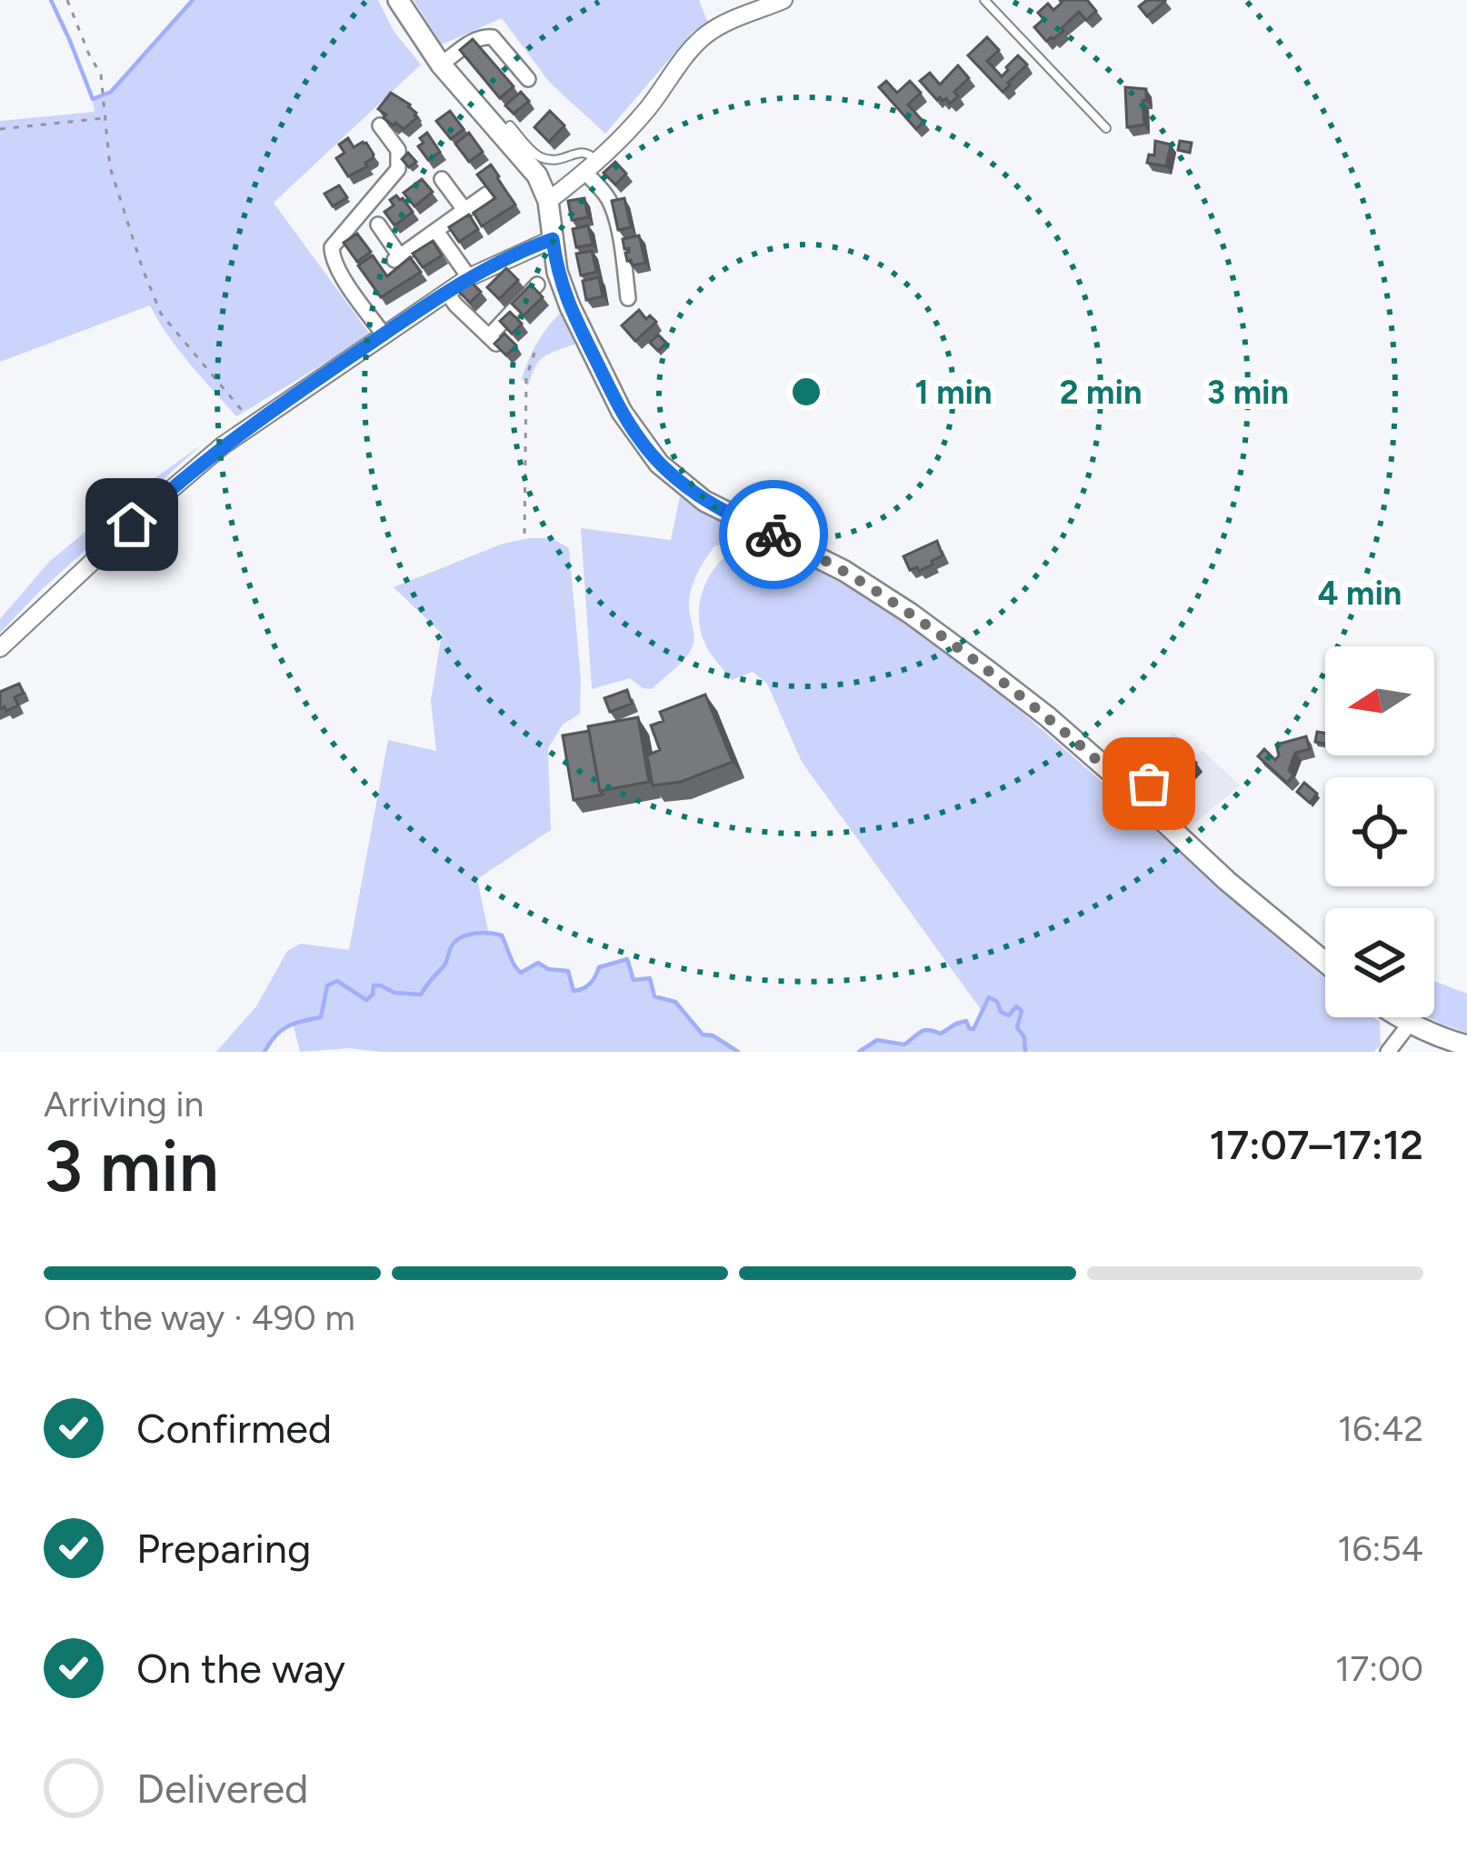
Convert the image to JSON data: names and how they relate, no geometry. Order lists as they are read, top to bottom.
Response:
{
  "north": "left",
  "page": {
    "heading": ["3 min", "Arriving in", "17:07–17:12"],
    "bar": "On the way · 490 m",
    "list": [
      ["Confirmed", "16:42"],
      ["Preparing", "16:54"],
      ["On the way", "17:00"],
      "Delivered"
    ]
  },
  "rings": [
    "1 min",
    "2 min",
    "3 min",
    "4 min"
  ]
}
